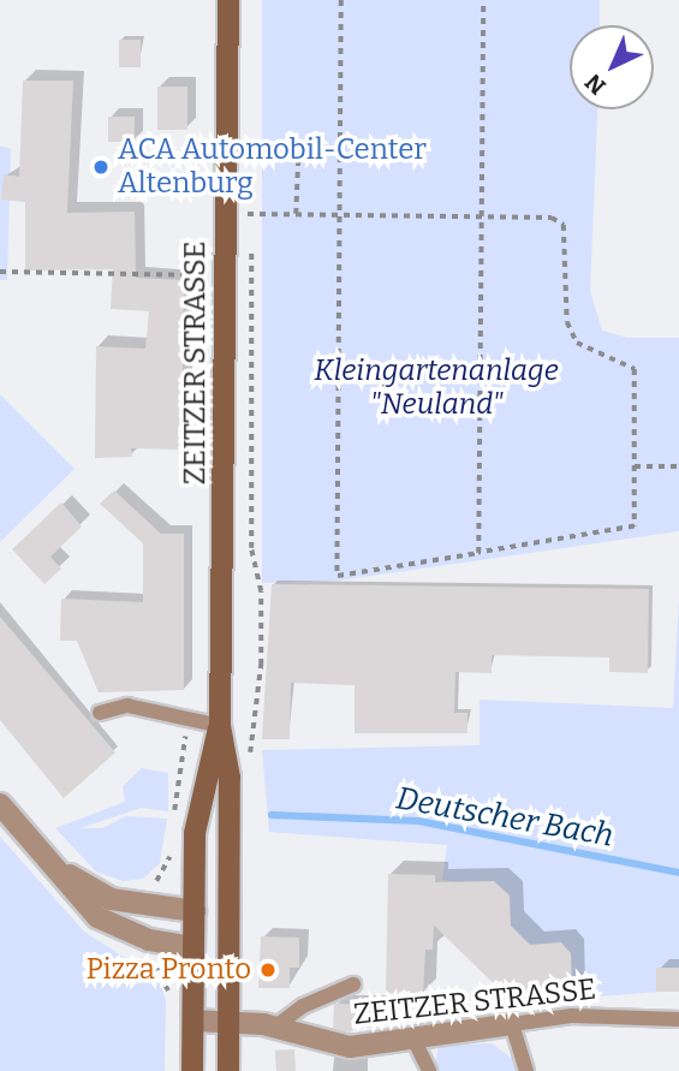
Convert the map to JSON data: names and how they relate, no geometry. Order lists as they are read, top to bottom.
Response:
{
  "streets": {
    "main road": ["ZEITZER STRASSE"]
  },
  "water": ["Deutscher Bach"],
  "parks": ["Kleingartenanlage \"Neuland\""],
  "places": ["ACA Automobil-Center Altenburg", "Pizza Pronto"],
  "north": "bottom left"
}
